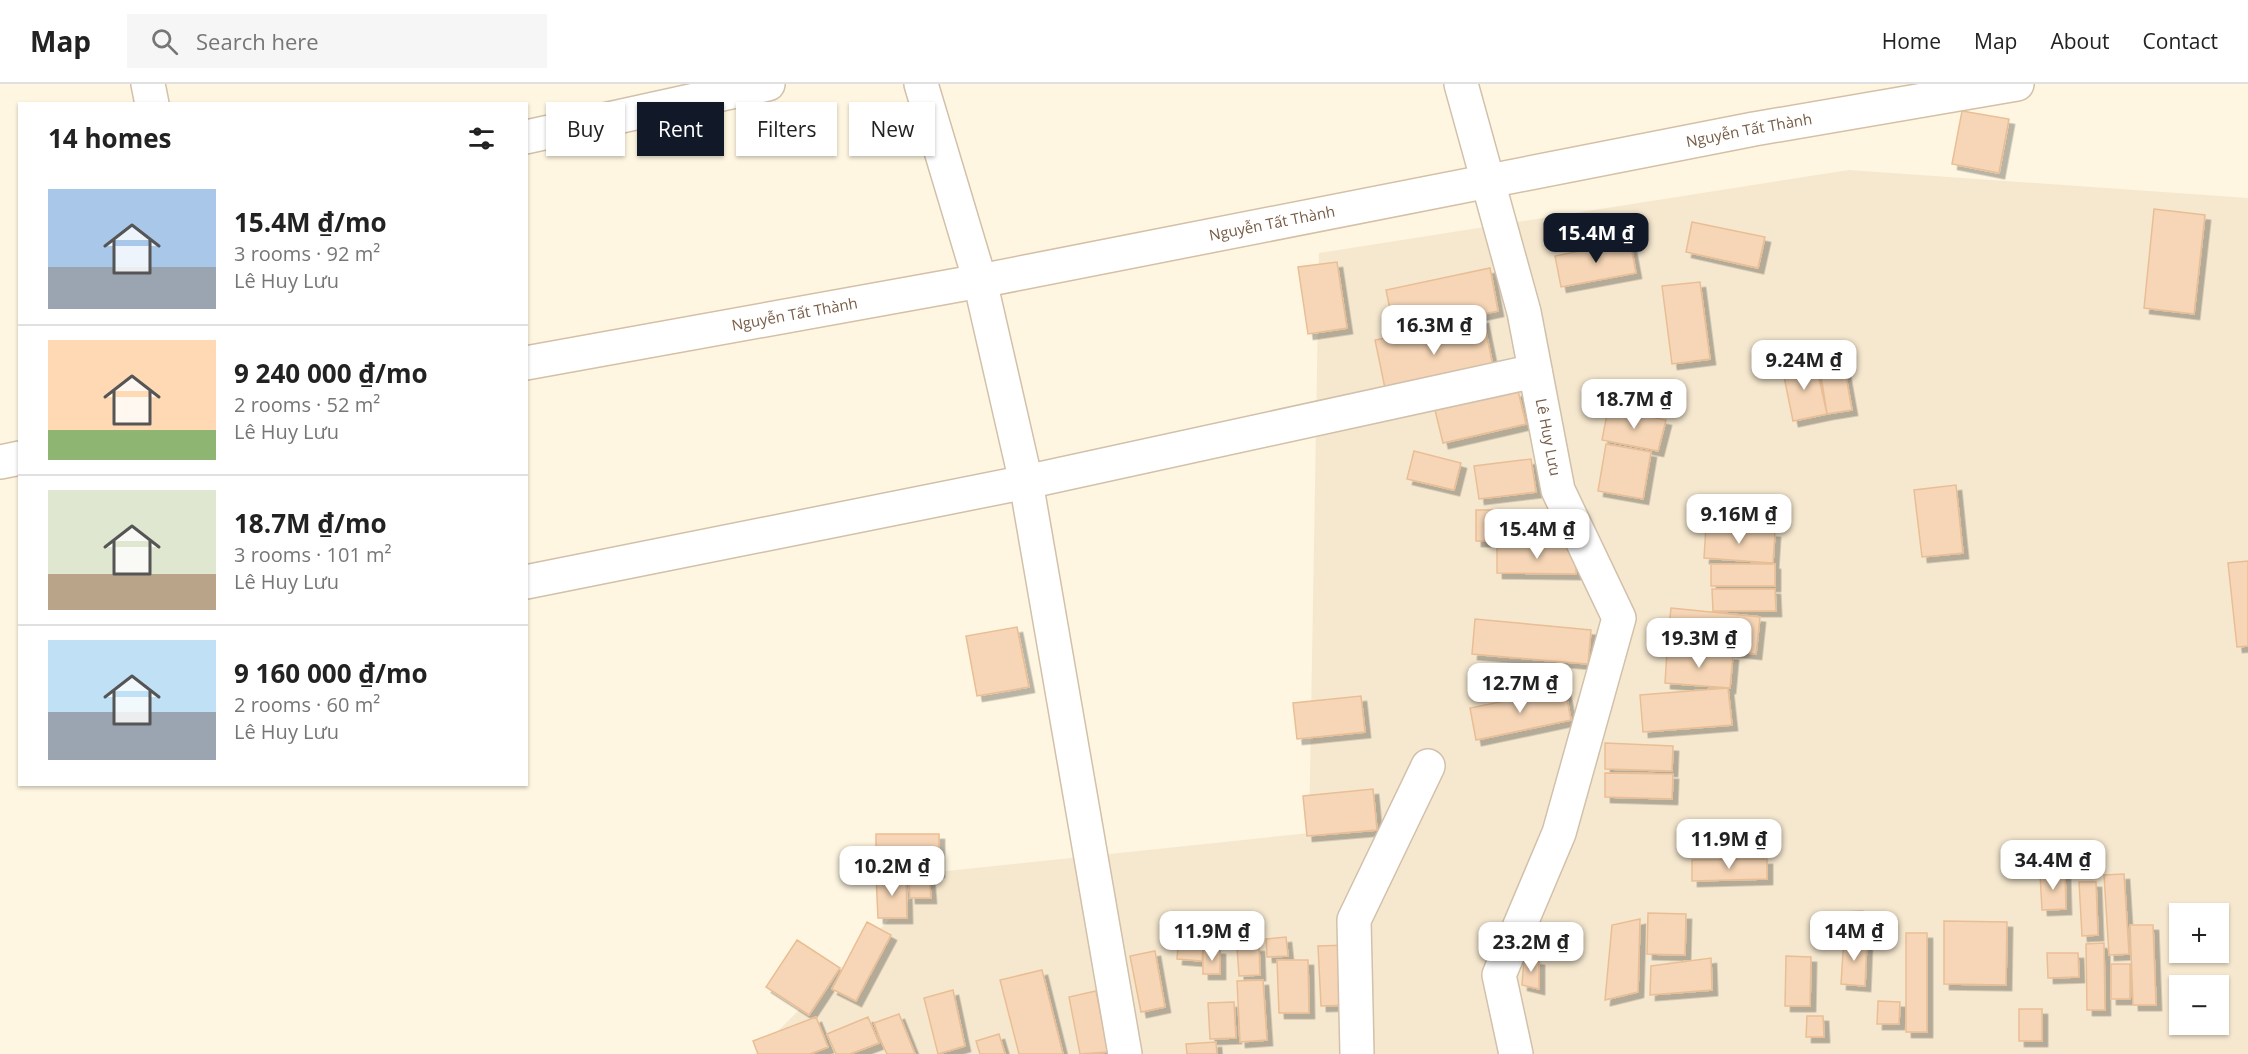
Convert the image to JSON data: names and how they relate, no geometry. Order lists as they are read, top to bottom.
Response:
{
  "streets": {
    "street": ["Nguyễn Tất Thành", "Lê Huy Lưu"]
  },
  "crossings": [
    ["Nguyễn Tất Thành", "Lê Huy Lưu"]
  ],
  "page": {
    "header": "Map",
    "search": "Search here",
    "nav": [
      "Home",
      "Map",
      "About",
      "Contact"
    ],
    "chip": [
      "Buy",
      "Rent",
      "Filters",
      "New"
    ],
    "heading": "14 homes",
    "list": [
      {
        "name": "15.4M ₫/mo",
        "note": "3 rooms · 92 m² · Lê Huy Lưu"
      },
      {
        "name": "9 240 000 ₫/mo",
        "note": "2 rooms · 52 m² · Lê Huy Lưu"
      },
      {
        "name": "18.7M ₫/mo",
        "note": "3 rooms · 101 m² · Lê Huy Lưu"
      },
      {
        "name": "9 160 000 ₫/mo",
        "note": "2 rooms · 60 m² · Lê Huy Lưu"
      }
    ],
    "price": [
      "15.4M ₫",
      "16.3M ₫",
      "9.24M ₫",
      "18.7M ₫",
      "9.16M ₫",
      "15.4M ₫",
      "19.3M ₫",
      "12.7M ₫",
      "11.9M ₫",
      "34.4M ₫",
      "10.2M ₫",
      "11.9M ₫",
      "14M ₫",
      "23.2M ₫"
    ],
    "map_buttons": ["+", "−"]
  }
}
